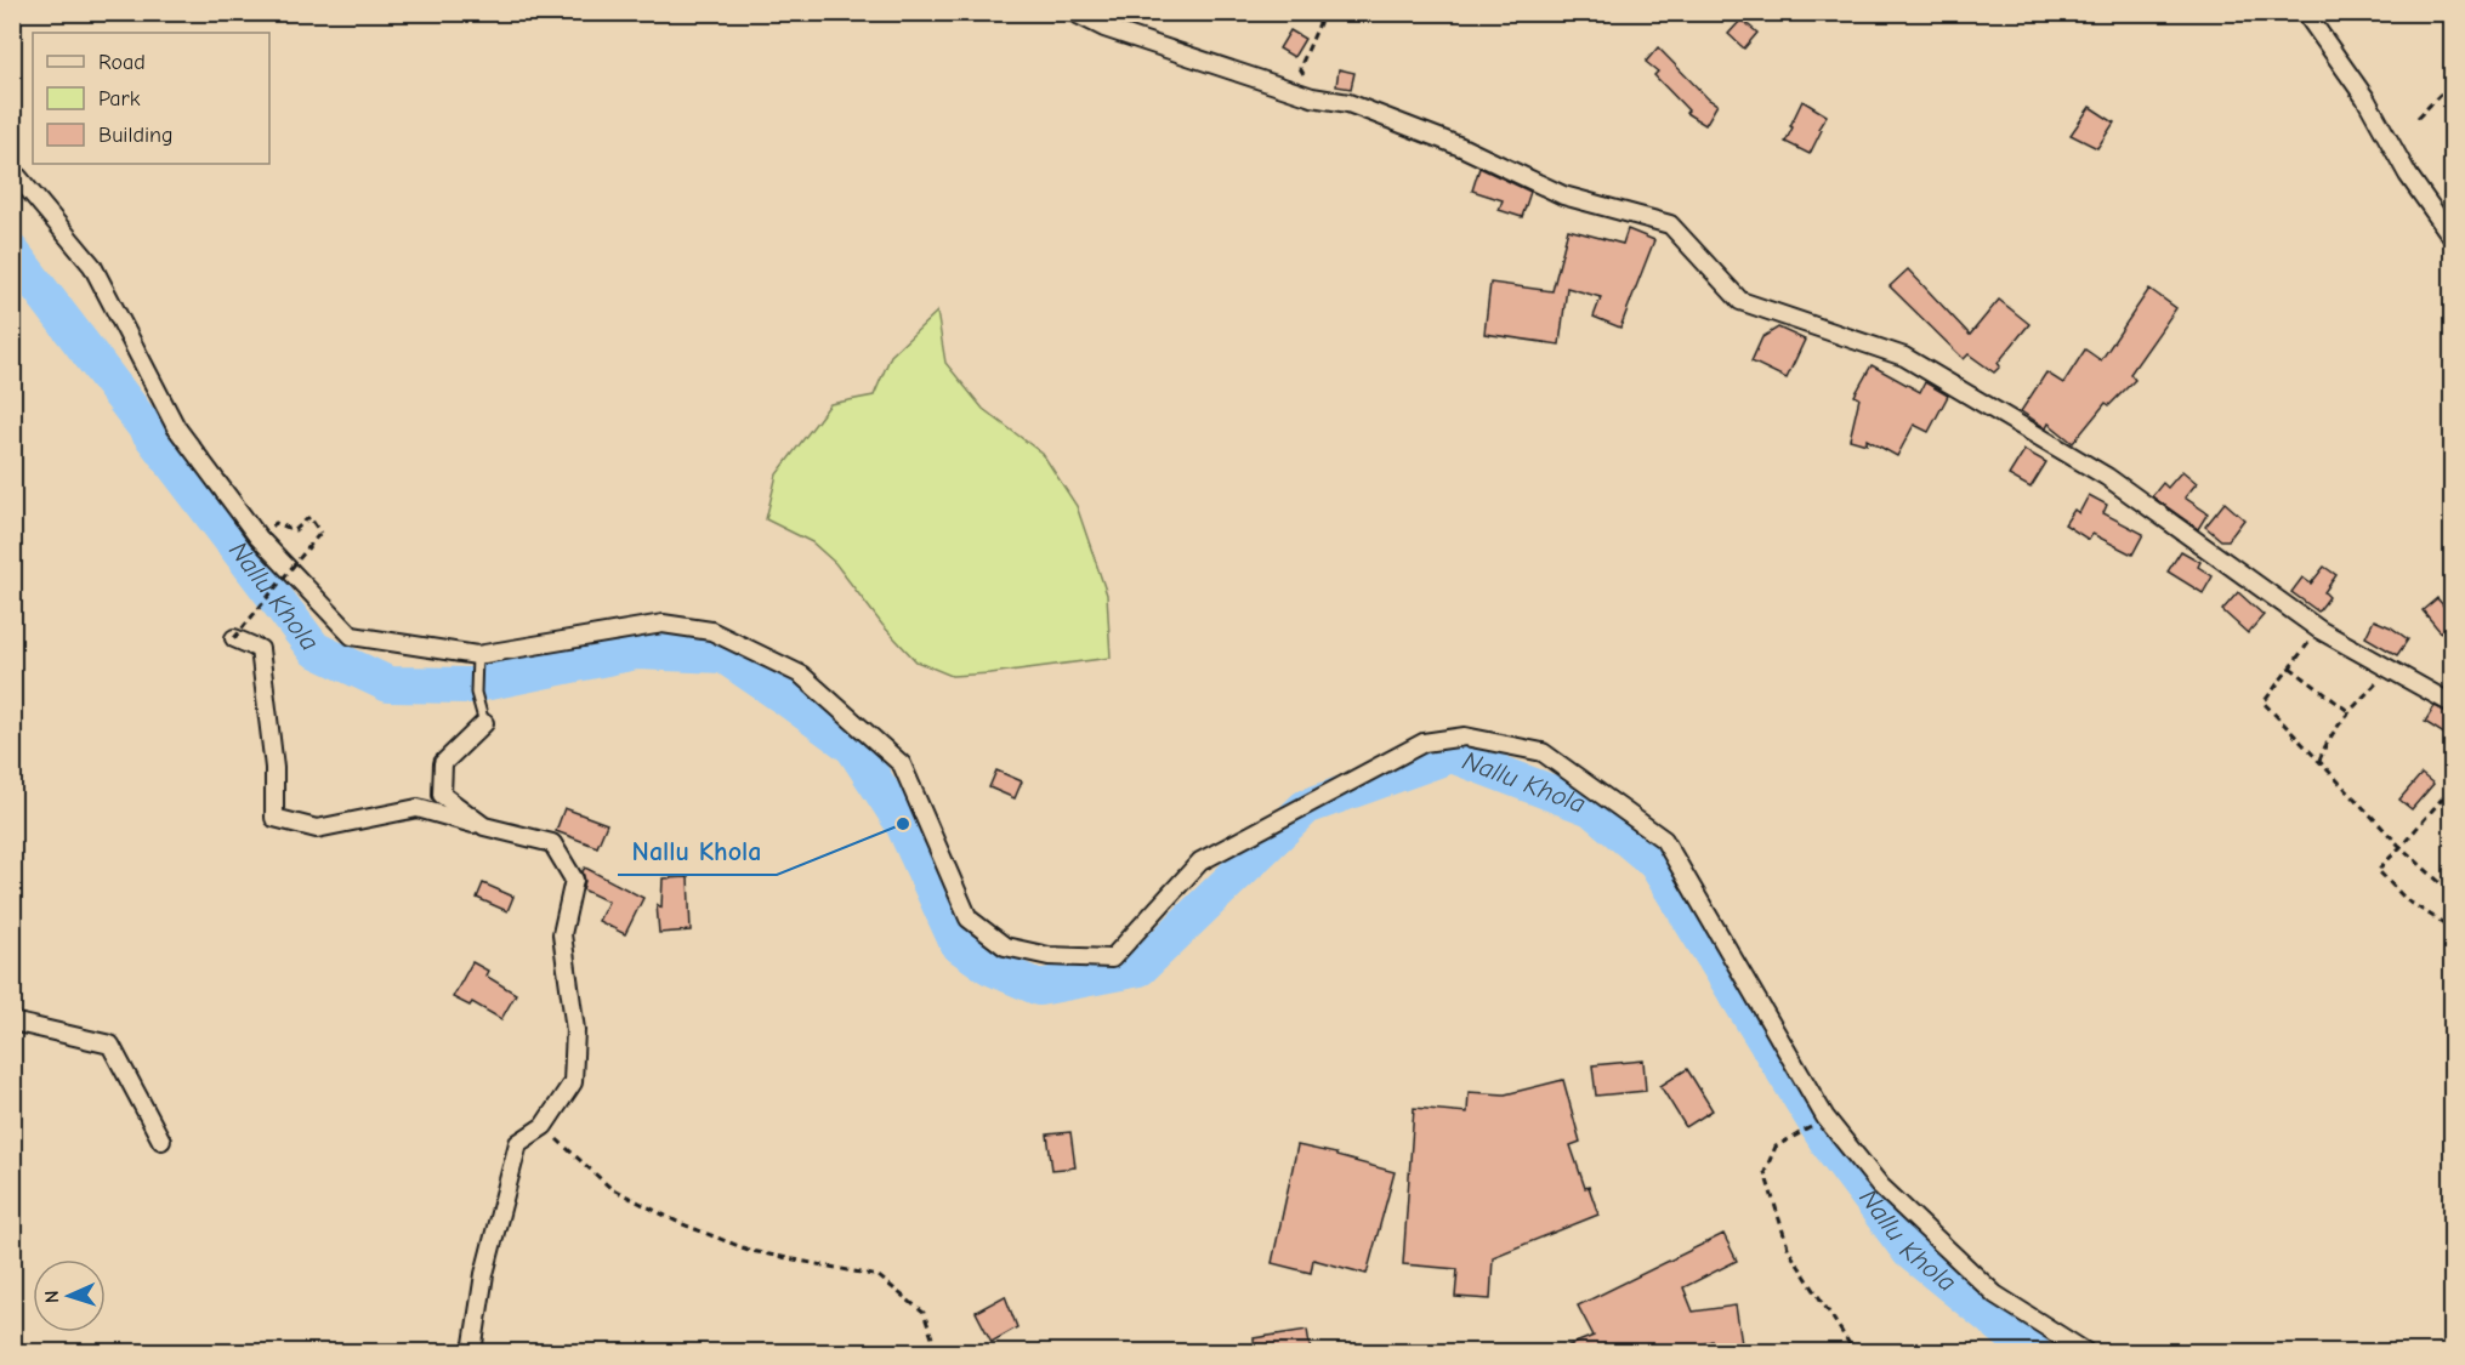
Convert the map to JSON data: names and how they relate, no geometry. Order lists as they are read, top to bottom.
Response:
{
  "water": ["Nallu Khola"],
  "places": ["Nallu Khola"],
  "legend": ["Road", "Park", "Building"],
  "north": "left"
}
